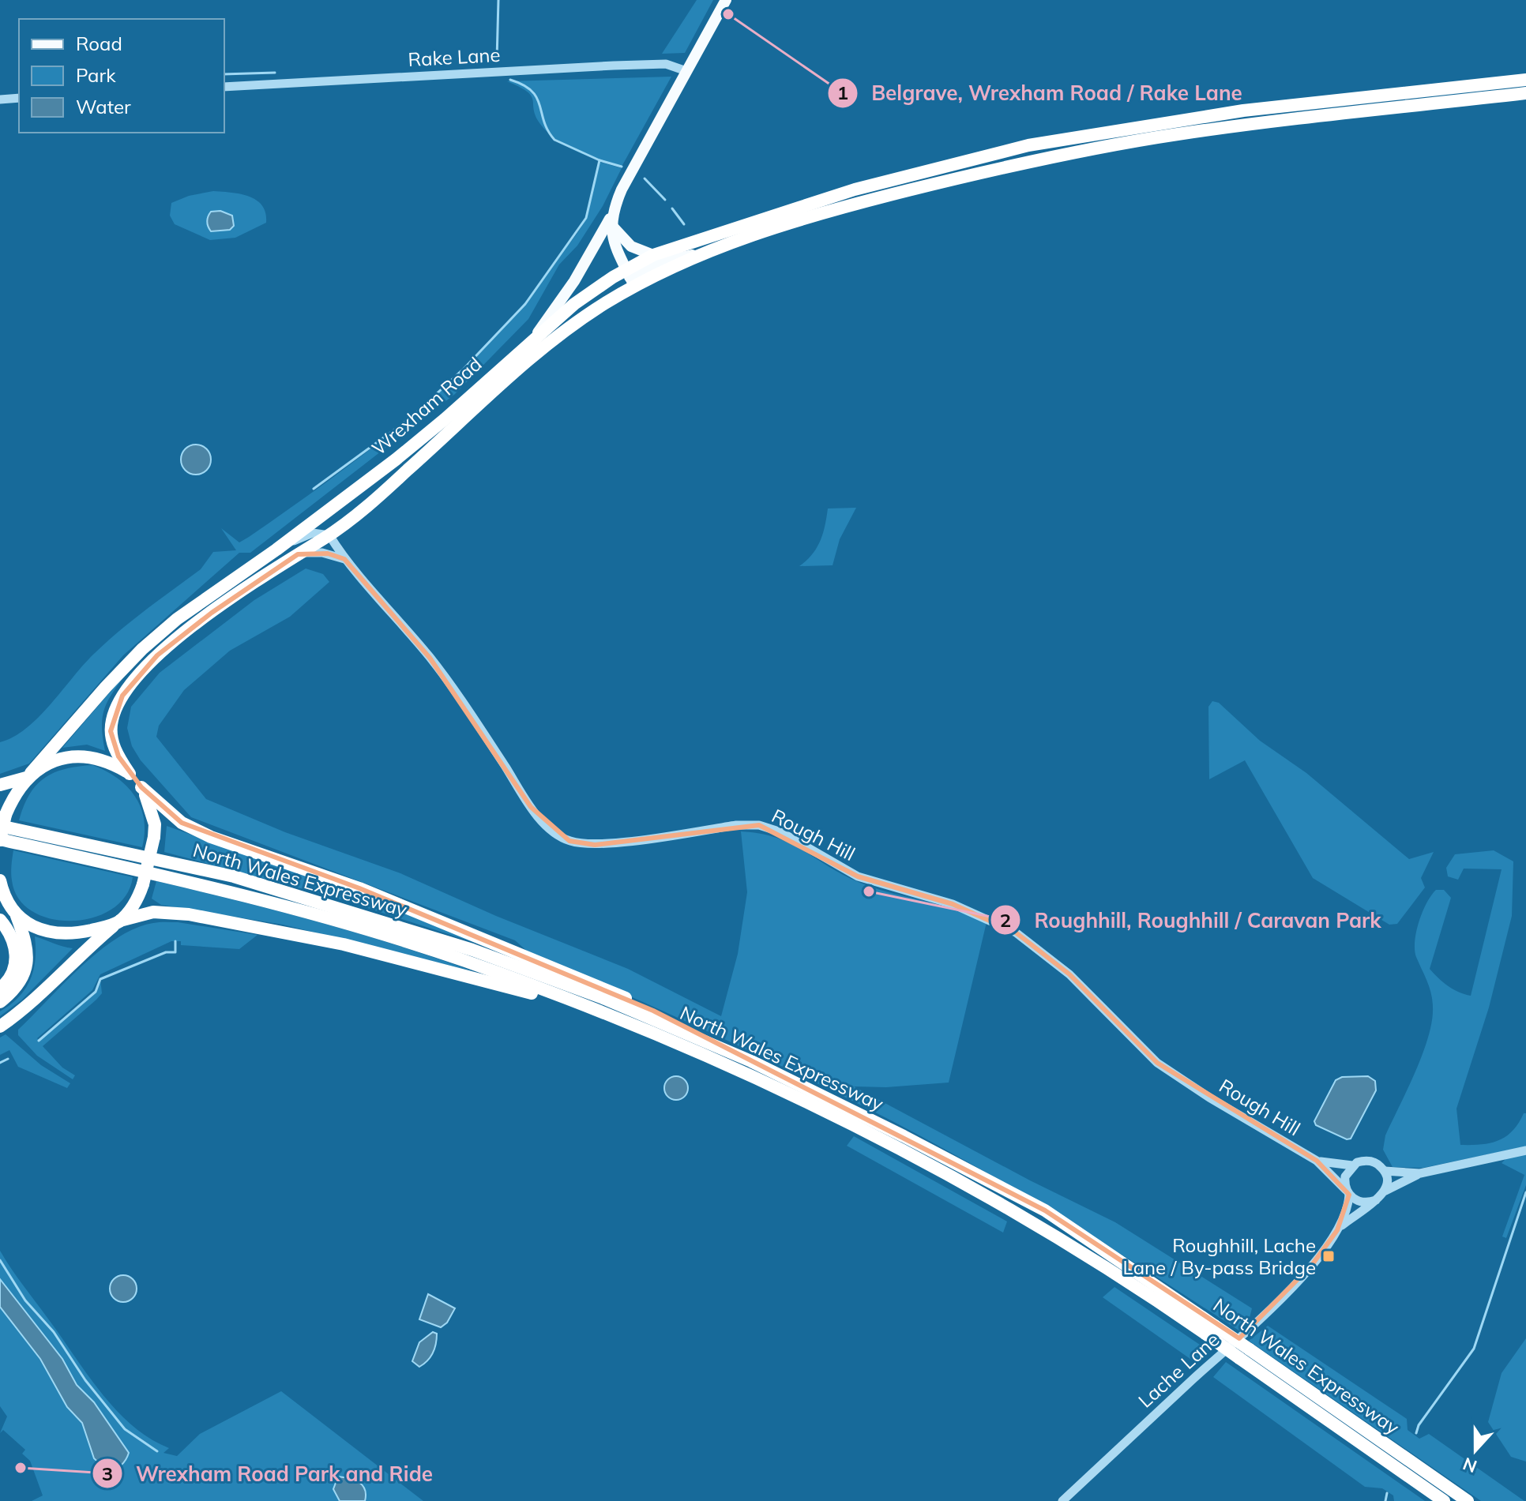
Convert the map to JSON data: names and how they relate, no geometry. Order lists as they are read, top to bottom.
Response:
{
  "streets": {
    "highway": ["Wrexham Road", "North Wales Expressway"],
    "street": ["Rake Lane", "Rough Hill", "Lache Lane"]
  },
  "crossings": [
    ["Wrexham Road", "Rough Hill"],
    ["Wrexham Road", "North Wales Expressway"],
    ["Rough Hill", "Lache Lane"]
  ],
  "places": {
    "other": ["Belgrave, Wrexham Road / Rake Lane", "Roughhill, Roughhill / Caravan Park", "Wrexham Road Park and Ride"],
    "transit": ["Roughhill, Lache Lane / By-pass Bridge"]
  },
  "legend": ["Road", "Park", "Water"],
  "north": "bottom"
}
